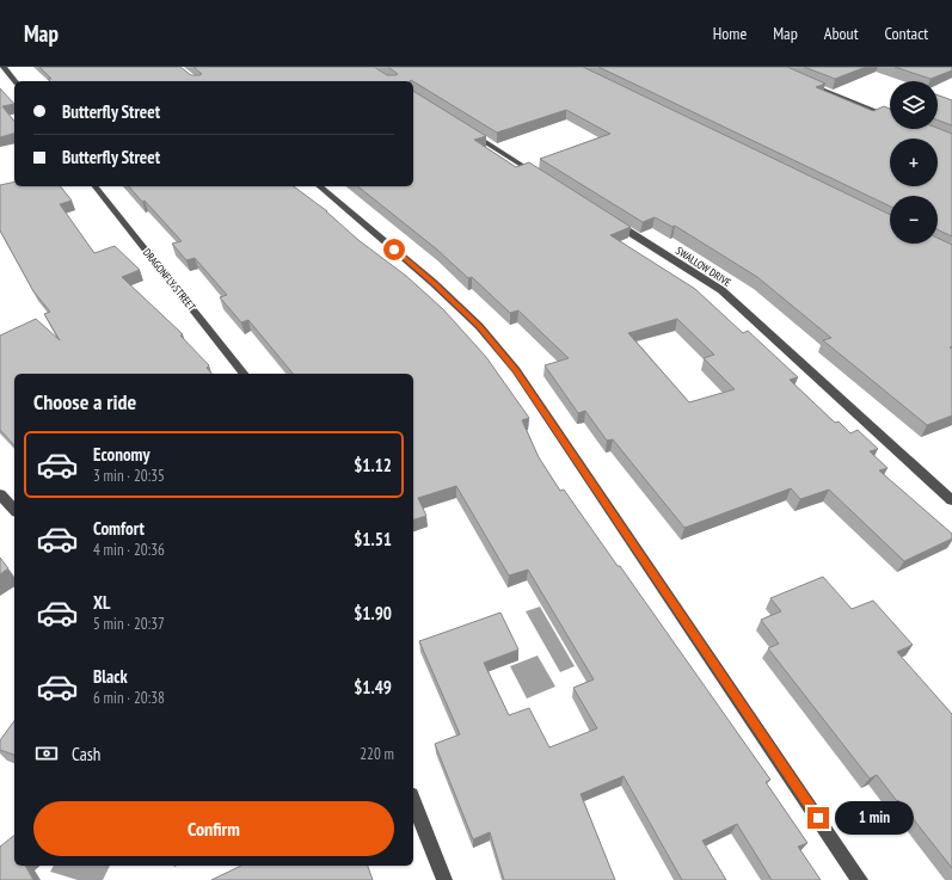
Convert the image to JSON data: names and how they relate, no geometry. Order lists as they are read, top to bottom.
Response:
{
  "streets": {
    "street": ["SWALLOW DRIVE", "DRAGONFLY STREET"]
  },
  "page": {
    "header": "Map",
    "nav": [
      "Home",
      "Map",
      "About",
      "Contact"
    ],
    "map_buttons": ["+", "−"],
    "banner": ["Butterfly Street", "Butterfly Street"],
    "heading": "Choose a ride",
    "list": [
      {
        "name": "Economy",
        "note": "3 min · 20:35",
        "value": "$1.12"
      },
      {
        "name": "Comfort",
        "note": "4 min · 20:36",
        "value": "$1.51"
      },
      {
        "name": "XL",
        "note": "5 min · 20:37",
        "value": "$1.90"
      },
      {
        "name": "Black",
        "note": "6 min · 20:38",
        "value": "$1.49"
      }
    ],
    "pay": ["Cash", "220 m"],
    "buttons": "Confirm",
    "bubble": "1 min"
  }
}
